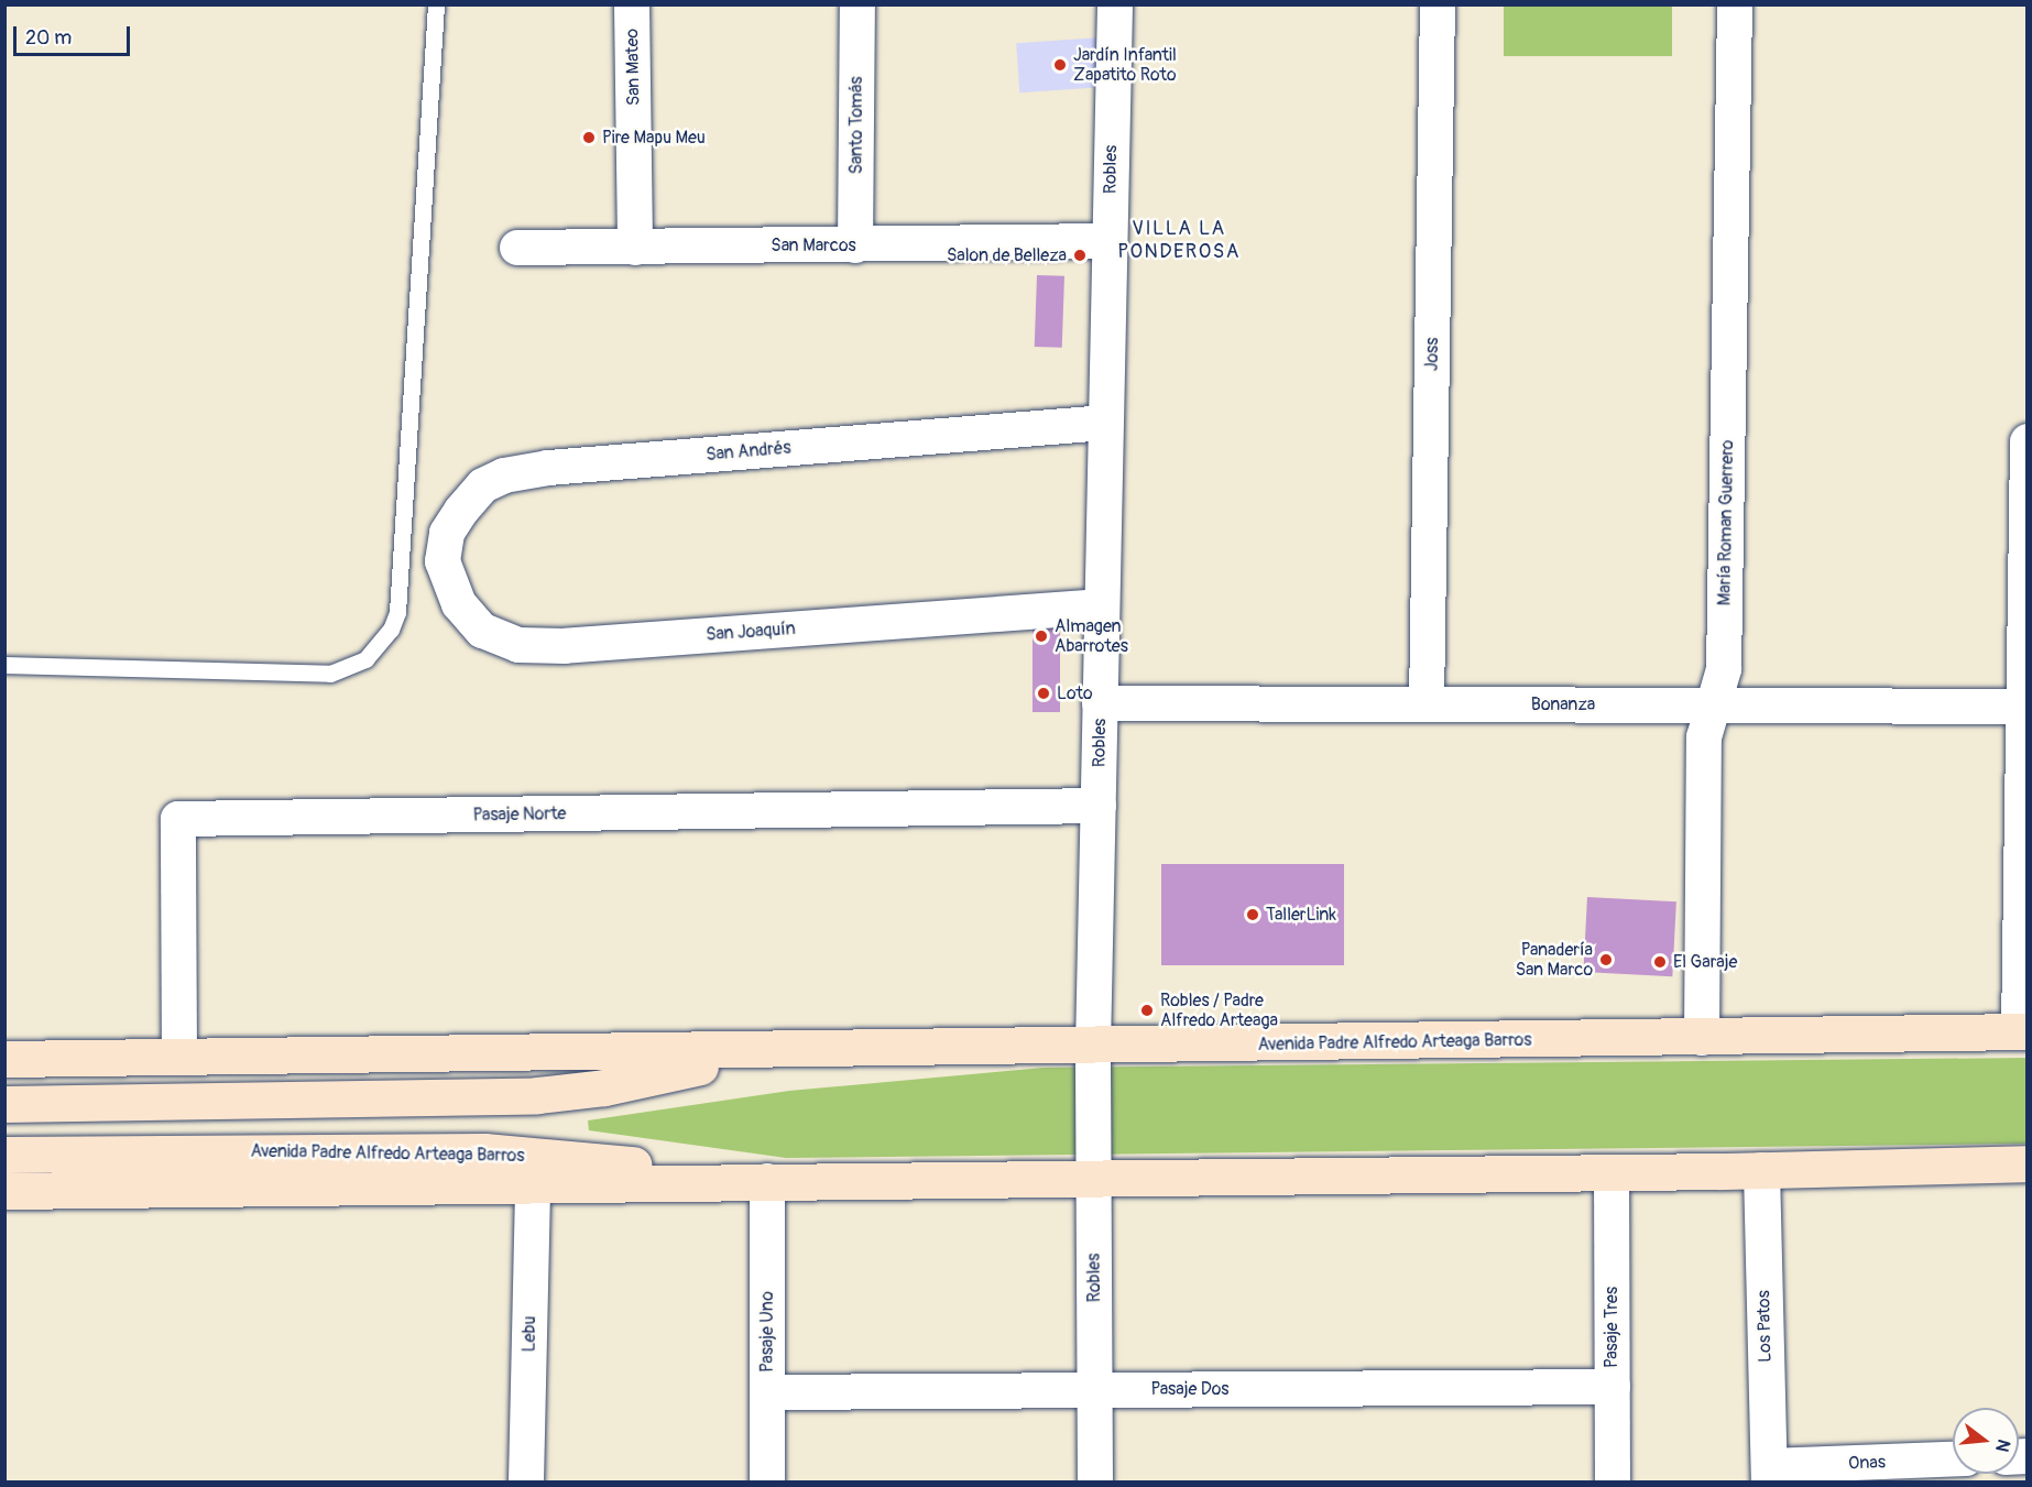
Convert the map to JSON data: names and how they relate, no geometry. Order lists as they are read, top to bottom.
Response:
{
  "streets": {
    "main road": ["Avenida Padre Alfredo Arteaga Barros"],
    "street": [
      "San Mateo",
      "Santo Tomás",
      "Robles",
      "San Marcos",
      "Joss",
      "San Andrés",
      "María Roman Guerrero",
      "San Joaquín",
      "Bonanza",
      "Pasaje Norte",
      "Los Patos",
      "Pasaje Tres",
      "Pasaje Uno",
      "Lebu",
      "Pasaje Dos",
      "Onas"
    ]
  },
  "crossings": [
    ["San Mateo", "San Marcos"],
    ["Santo Tomás", "San Marcos"],
    ["Robles", "San Marcos"],
    ["Robles", "San Andrés"],
    ["Robles", "San Joaquín"],
    ["Robles", "Bonanza"],
    ["Robles", "Pasaje Norte"],
    ["Robles", "Avenida Padre Alfredo Arteaga Barros"],
    ["Robles", "Pasaje Dos"],
    ["Joss", "Bonanza"],
    ["San Andrés", "San Joaquín"],
    ["María Roman Guerrero", "Bonanza"],
    ["María Roman Guerrero", "Avenida Padre Alfredo Arteaga Barros"],
    ["Pasaje Norte", "Avenida Padre Alfredo Arteaga Barros"],
    ["Avenida Padre Alfredo Arteaga Barros", "Los Patos"],
    ["Avenida Padre Alfredo Arteaga Barros", "Pasaje Tres"],
    ["Avenida Padre Alfredo Arteaga Barros", "Pasaje Uno"],
    ["Avenida Padre Alfredo Arteaga Barros", "Lebu"],
    ["Los Patos", "Onas"],
    ["Pasaje Tres", "Pasaje Dos"],
    ["Pasaje Uno", "Pasaje Dos"]
  ],
  "districts": ["VILLA LA PONDEROSA"],
  "places": [
    "Jardín Infantil Zapatito Roto",
    "Pire Mapu Meu",
    "Salon de Belleza",
    "Almagen Abarrotes",
    "Loto",
    "TallerLink",
    "Panadería San Marco",
    "El Garaje",
    "Robles / Padre Alfredo Arteaga"
  ],
  "scale_bar": "20 m",
  "north": "right"
}
